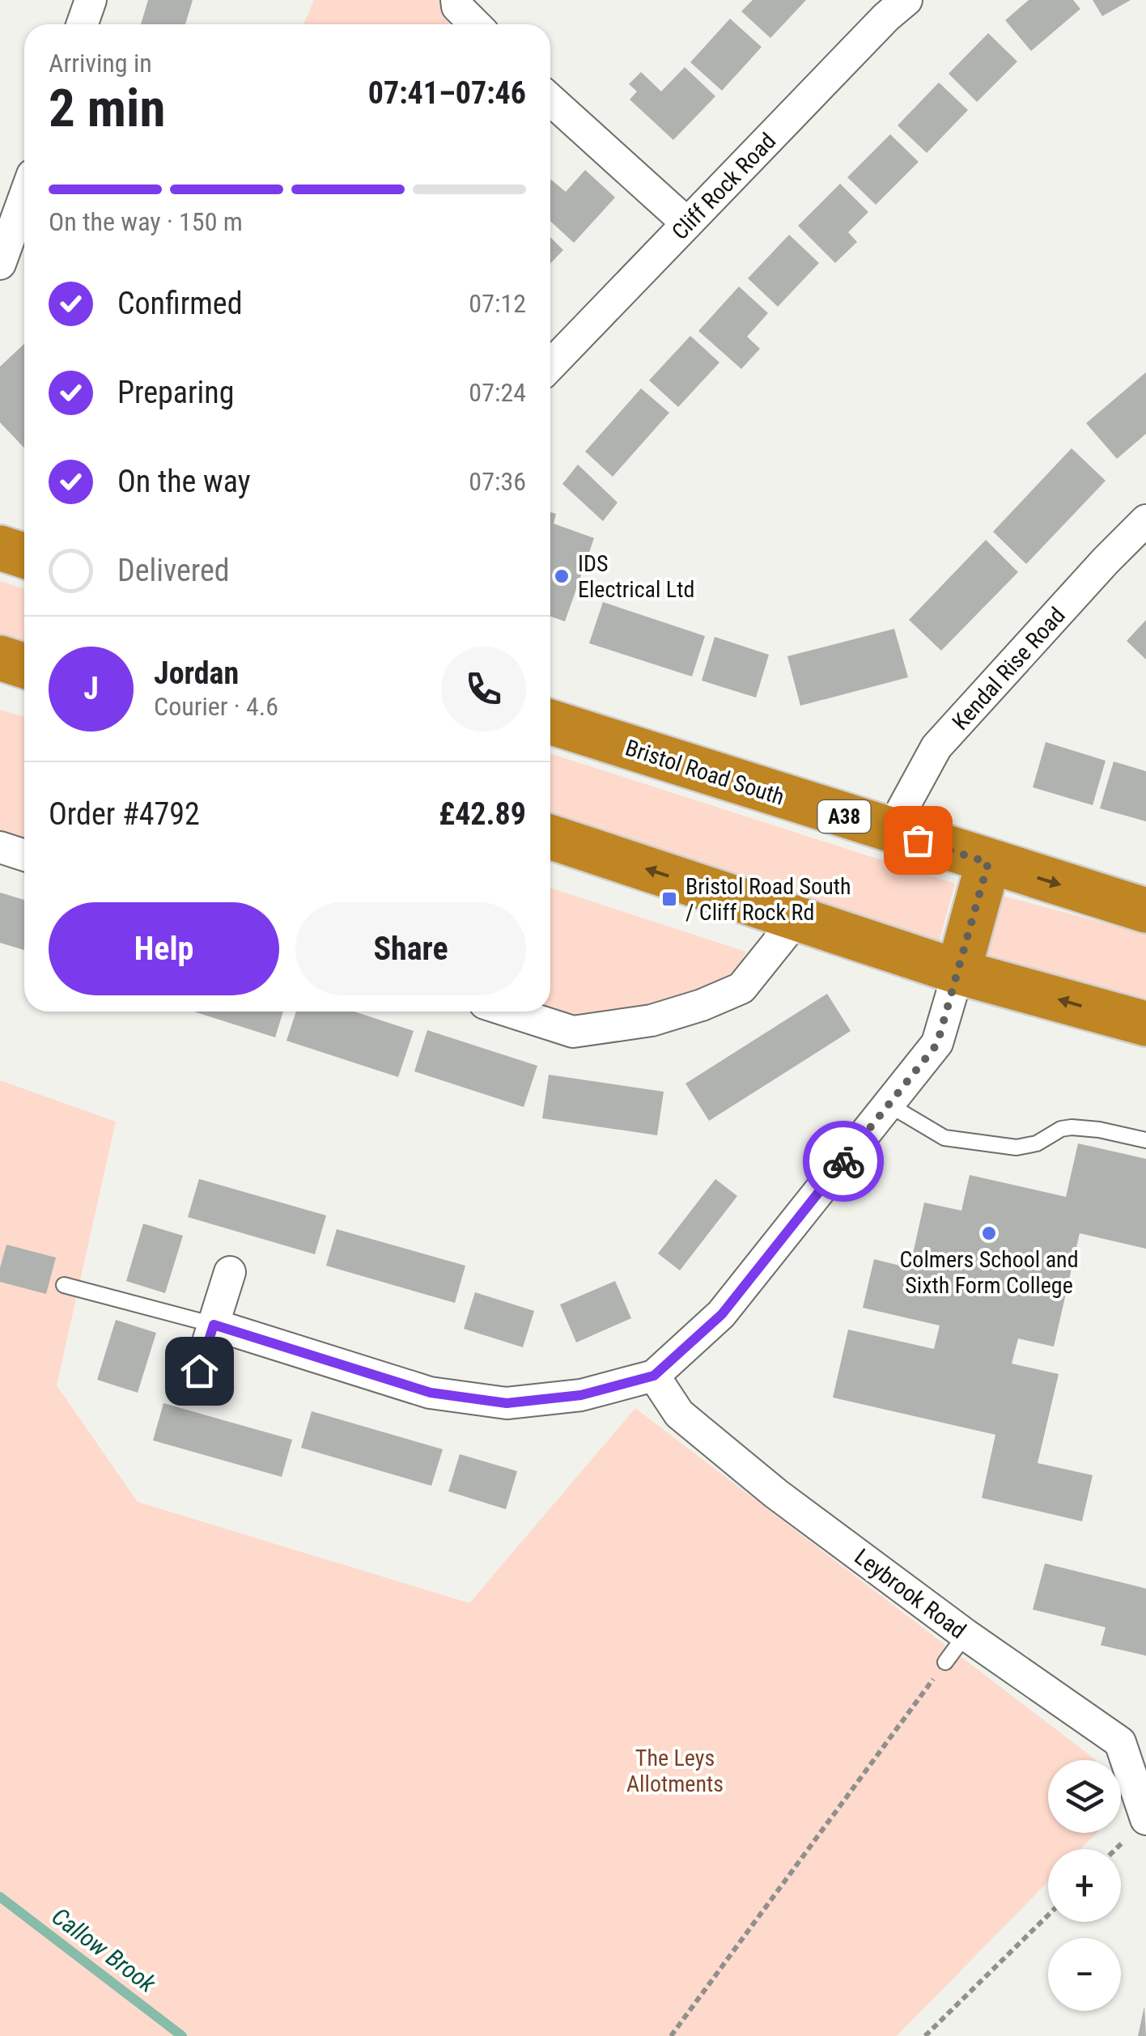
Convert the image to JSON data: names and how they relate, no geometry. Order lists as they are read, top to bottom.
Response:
{
  "streets": {
    "highway": ["Bristol Road South", "A38"],
    "street": ["Cliff Rock Road", "Kendal Rise Road", "Leybrook Road"]
  },
  "crossings": [
    ["Kendal Rise Road", "Bristol Road South"]
  ],
  "water": ["Callow Brook"],
  "parks": ["The Leys Allotments"],
  "places": {
    "other": ["IDS Electrical Ltd", "Colmers School and Sixth Form College"],
    "transit": ["Bristol Road South / Cliff Rock Rd"]
  },
  "page": {
    "heading": ["2 min", "Arriving in", "07:41–07:46"],
    "panel": [
      "Jordan",
      "Courier · 4.6",
      "Order #4792",
      "£42.89"
    ],
    "bar": "On the way · 150 m",
    "list": [
      ["Confirmed", "07:12"],
      ["Preparing", "07:24"],
      ["On the way", "07:36"],
      "Delivered"
    ],
    "round": "J",
    "buttons": ["Help", "Share"],
    "map_buttons": ["+", "−"]
  }
}
